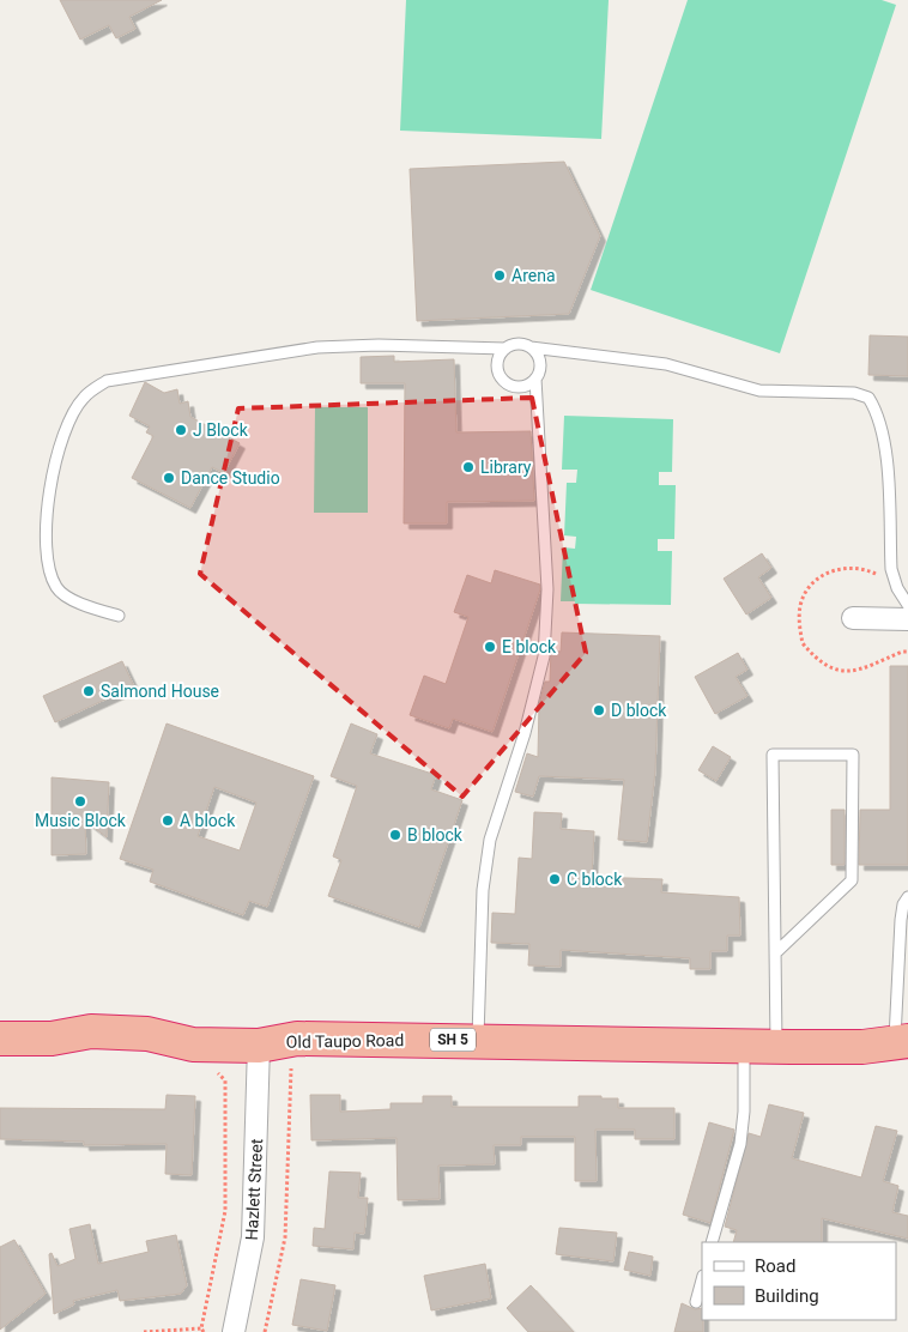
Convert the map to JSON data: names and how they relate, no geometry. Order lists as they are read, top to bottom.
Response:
{
  "streets": {
    "highway": ["SH 5", "Old Taupo Road"],
    "street": ["Hazlett Street"]
  },
  "crossings": [
    ["Old Taupo Road", "Hazlett Street"]
  ],
  "places": [
    "Arena",
    "J Block",
    "Library",
    "Dance Studio",
    "E block",
    "Salmond House",
    "D block",
    "Music Block",
    "A block",
    "B block",
    "C block"
  ],
  "legend": ["Road", "Building"]
}
